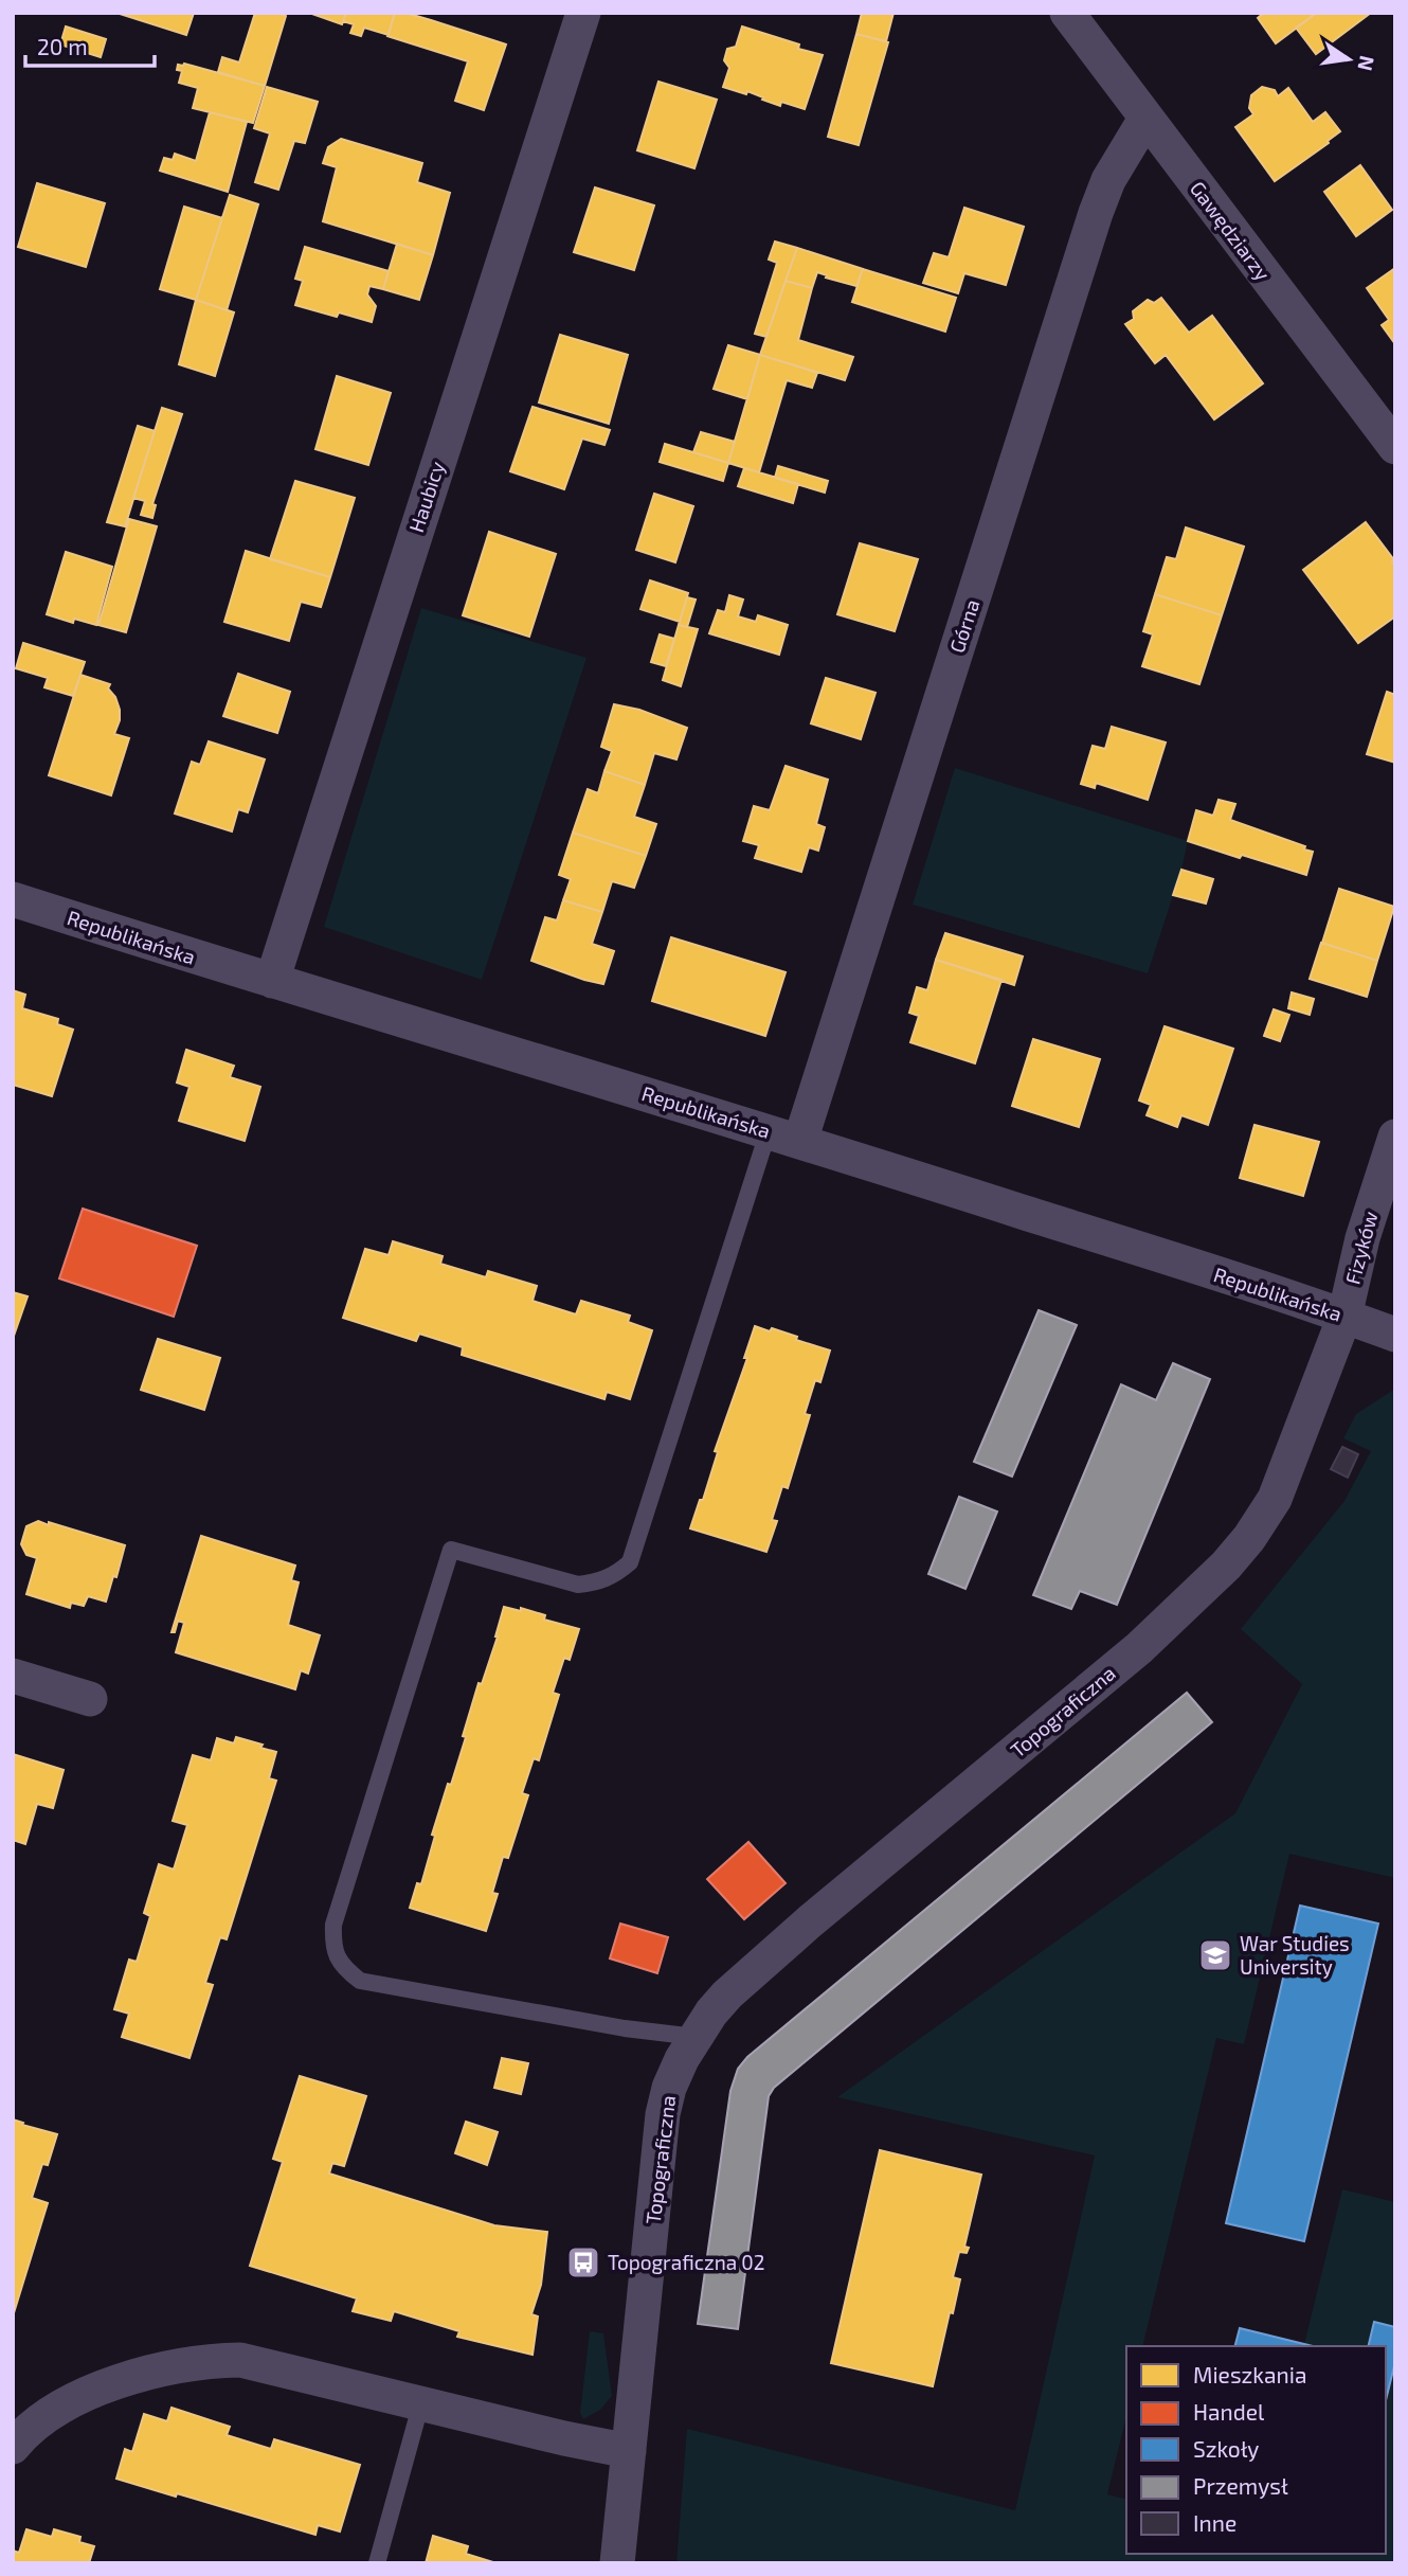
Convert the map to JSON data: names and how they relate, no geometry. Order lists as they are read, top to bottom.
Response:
{
  "streets": {
    "street": [
      "Gawędziarzy",
      "Haubicy",
      "Górna",
      "Republikańska",
      "Fizyków",
      "Topograficzna"
    ]
  },
  "crossings": [
    ["Gawędziarzy", "Górna"],
    ["Haubicy", "Republikańska"],
    ["Górna", "Republikańska"],
    ["Republikańska", "Fizyków"],
    ["Republikańska", "Topograficzna"],
    ["Fizyków", "Topograficzna"]
  ],
  "places": {
    "school or university": ["War Studies University"],
    "bus stop": ["Topograficzna 02"]
  },
  "legend": [
    "Mieszkania",
    "Handel",
    "Szkoły",
    "Przemysł",
    "Inne"
  ],
  "scale_bar": "20 m",
  "north": "right"
}
